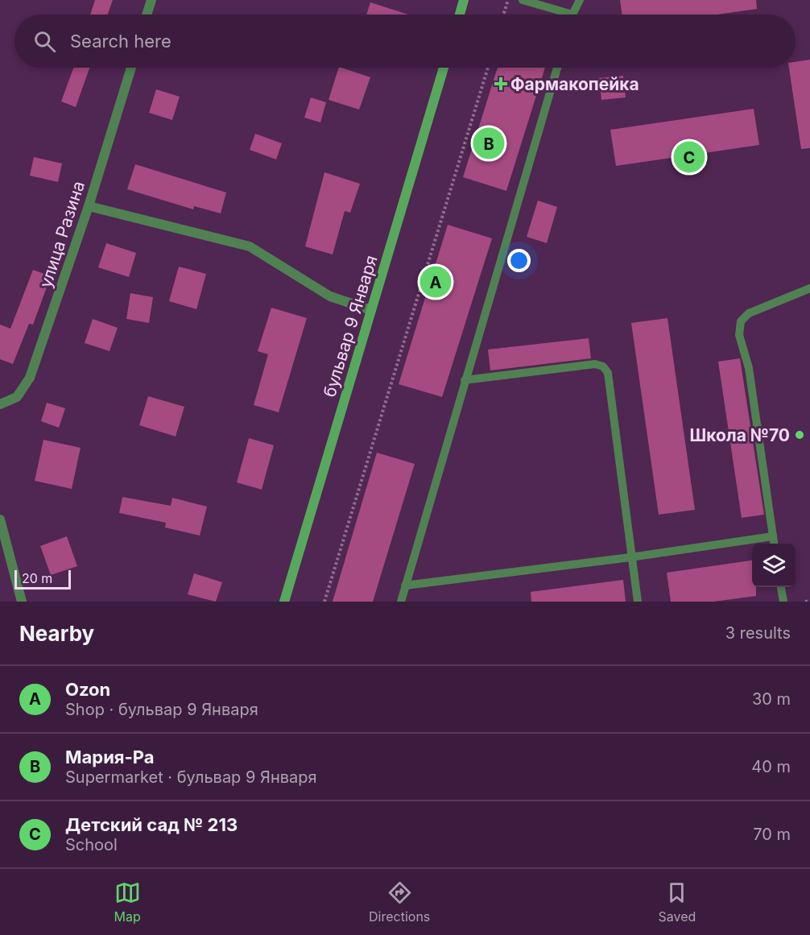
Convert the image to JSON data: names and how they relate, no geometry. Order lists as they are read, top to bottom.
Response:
{
  "streets": {
    "main road": ["бульвар 9 Января"],
    "street": ["улица Разина"]
  },
  "places": {
    "health": ["Фармакопейка"],
    "other": ["Школа №70"]
  },
  "scale_bar": "20 m",
  "page": {
    "search": "Search here",
    "pins": ["B", "C", "A"],
    "scale": "20 m",
    "heading": ["Nearby", "3 results"],
    "list": [
      {
        "mark": "A",
        "name": "Ozon",
        "note": "Shop · бульвар 9 Января",
        "value": "30 m"
      },
      {
        "mark": "B",
        "name": "Мария-Ра",
        "note": "Supermarket · бульвар 9 Января",
        "value": "40 m"
      },
      {
        "mark": "C",
        "name": "Детский сад № 213",
        "note": "School",
        "value": "70 m"
      }
    ],
    "nav": ["Map", "Directions", "Saved"]
  }
}
